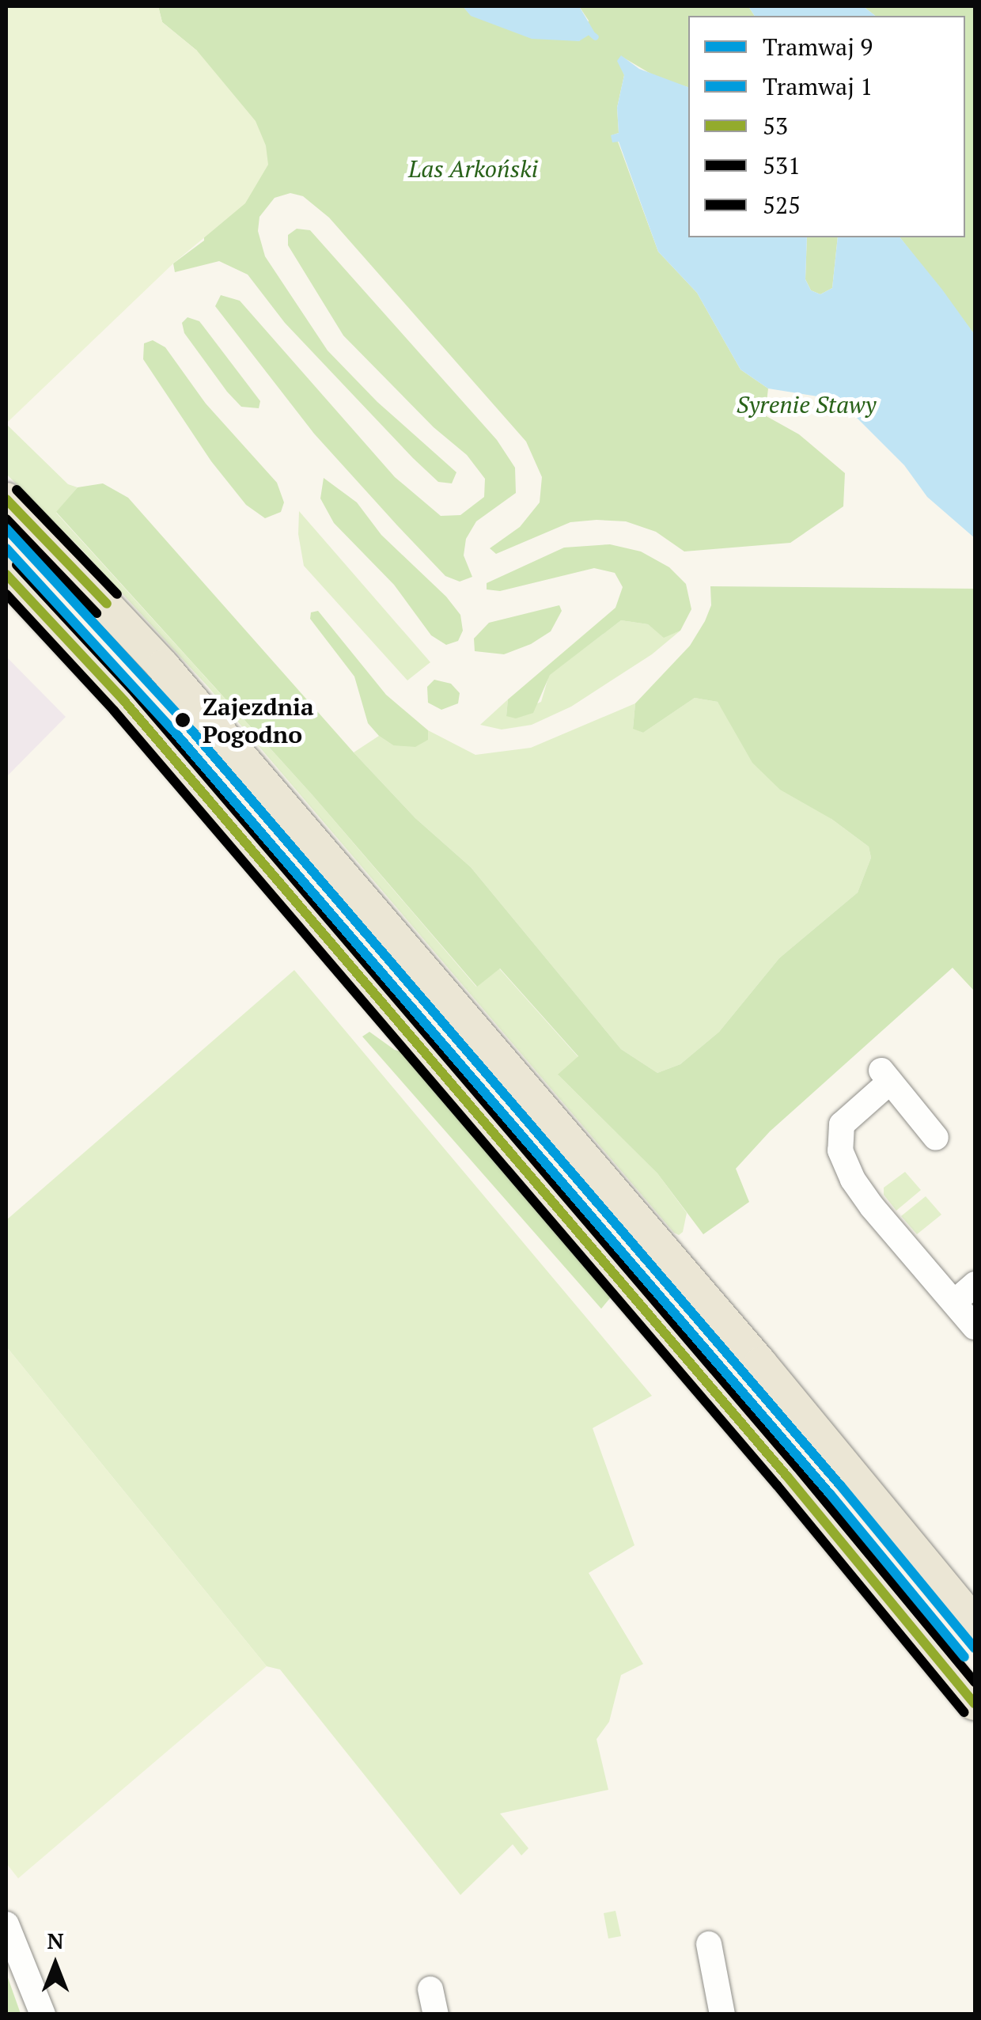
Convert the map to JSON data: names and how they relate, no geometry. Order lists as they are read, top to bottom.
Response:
{
  "parks": ["Las Arkoński", "Syrenie Stawy"],
  "places": ["Zajezdnia Pogodno"],
  "lines": [
    "transit line 525",
    "transit line 53",
    "transit line 531",
    "tram line 9",
    "tram line 1"
  ],
  "legend": [
    "Tramwaj 9",
    "Tramwaj 1",
    "53",
    "531",
    "525"
  ],
  "north": "top"
}
